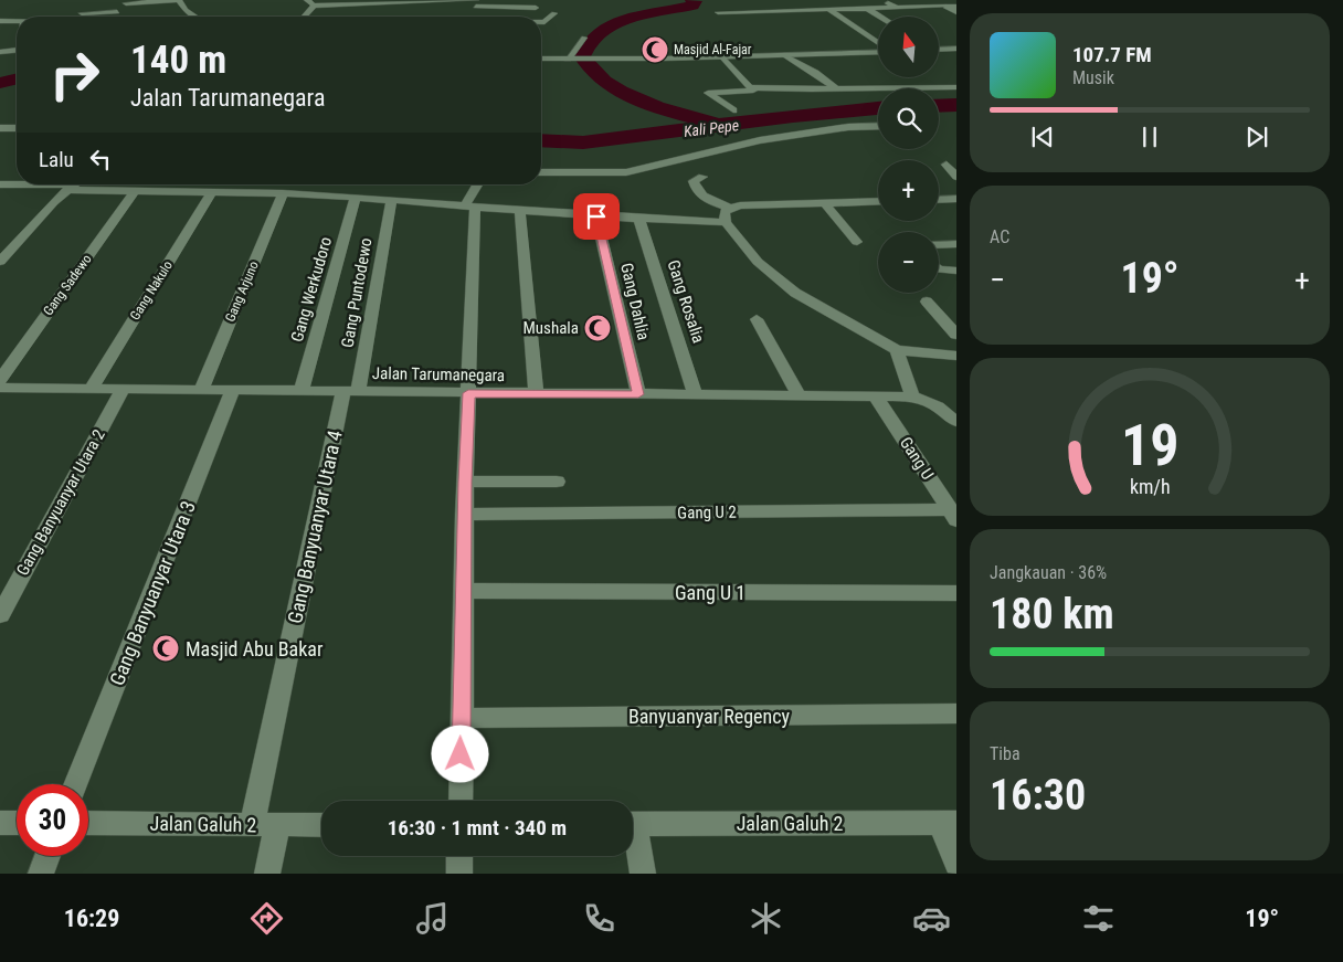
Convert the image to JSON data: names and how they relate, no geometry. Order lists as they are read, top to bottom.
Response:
{
  "streets": {
    "street": [
      "Gang Sadewo",
      "Gang Werkudoro",
      "Gang Nakulo",
      "Gang Arjuno",
      "Gang Puntodewo",
      "Gang Dahlia",
      "Gang Rosalia",
      "Jalan Tarumanegara",
      "Gang U",
      "Gang Banyuanyar Utara 2",
      "Gang U 2",
      "Gang Banyuanyar Utara 4",
      "Gang U 1",
      "Gang Banyuanyar Utara 3",
      "Banyuanyar Regency",
      "Jalan Galuh 2"
    ]
  },
  "crossings": [
    ["Gang Sadewo", "Jalan Tarumanegara"],
    ["Gang Werkudoro", "Jalan Tarumanegara"],
    ["Gang Nakulo", "Jalan Tarumanegara"],
    ["Gang Arjuno", "Jalan Tarumanegara"],
    ["Gang Puntodewo", "Jalan Tarumanegara"],
    ["Gang Puntodewo", "Gang Banyuanyar Utara 4"],
    ["Gang Dahlia", "Jalan Tarumanegara"],
    ["Gang Rosalia", "Jalan Tarumanegara"],
    ["Jalan Tarumanegara", "Gang U"],
    ["Jalan Tarumanegara", "Gang Banyuanyar Utara 2"],
    ["Jalan Tarumanegara", "Gang Banyuanyar Utara 4"],
    ["Jalan Tarumanegara", "Gang Banyuanyar Utara 3"],
    ["Gang U", "Gang U 2"],
    ["Gang Banyuanyar Utara 4", "Jalan Galuh 2"]
  ],
  "water": ["Kali Pepe"],
  "places": {
    "mosque": ["Masjid Al-Fajar", "Mushala", "Masjid Abu Bakar"]
  },
  "north": "top",
  "page": {
    "map_buttons": ["+", "−"],
    "turn": ["140 m", "Jalan Tarumanegara"],
    "song": ["107.7 FM", "Musik"],
    "then": "Lalu",
    "tile": [
      "AC",
      ["Jangkauan · 36%", "180 km"],
      ["Tiba", "16:30"]
    ],
    "heat": ["−", "19°", "+"],
    "limit": "30",
    "trip": "16:30 · 1 mnt · 340 m",
    "tabs": ["16:29", "19°"],
    "gauge": ["19", "km/h"]
  }
}
